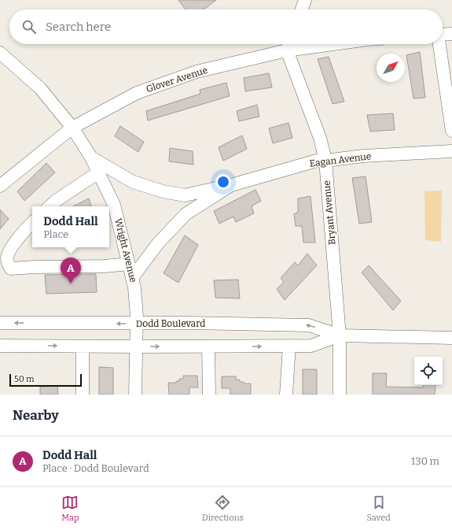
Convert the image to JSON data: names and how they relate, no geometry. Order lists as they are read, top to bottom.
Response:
{
  "streets": {
    "street": [
      "Glover Avenue",
      "Eagan Avenue",
      "Bryant Avenue",
      "Wright Avenue",
      "Dodd Boulevard"
    ]
  },
  "crossings": [
    ["Glover Avenue", "Bryant Avenue"],
    ["Glover Avenue", "Wright Avenue"],
    ["Eagan Avenue", "Bryant Avenue"],
    ["Eagan Avenue", "Wright Avenue"],
    ["Bryant Avenue", "Dodd Boulevard"],
    ["Wright Avenue", "Dodd Boulevard"]
  ],
  "scale_bar": "50 m",
  "north": "top right",
  "page": {
    "search": "Search here",
    "popup": ["Dodd Hall", "Place"],
    "pins": "A",
    "scale": "50 m",
    "heading": "Nearby",
    "list": [
      {
        "mark": "A",
        "name": "Dodd Hall",
        "note": "Place · Dodd Boulevard",
        "value": "130 m"
      }
    ],
    "nav": ["Map", "Directions", "Saved"]
  }
}
